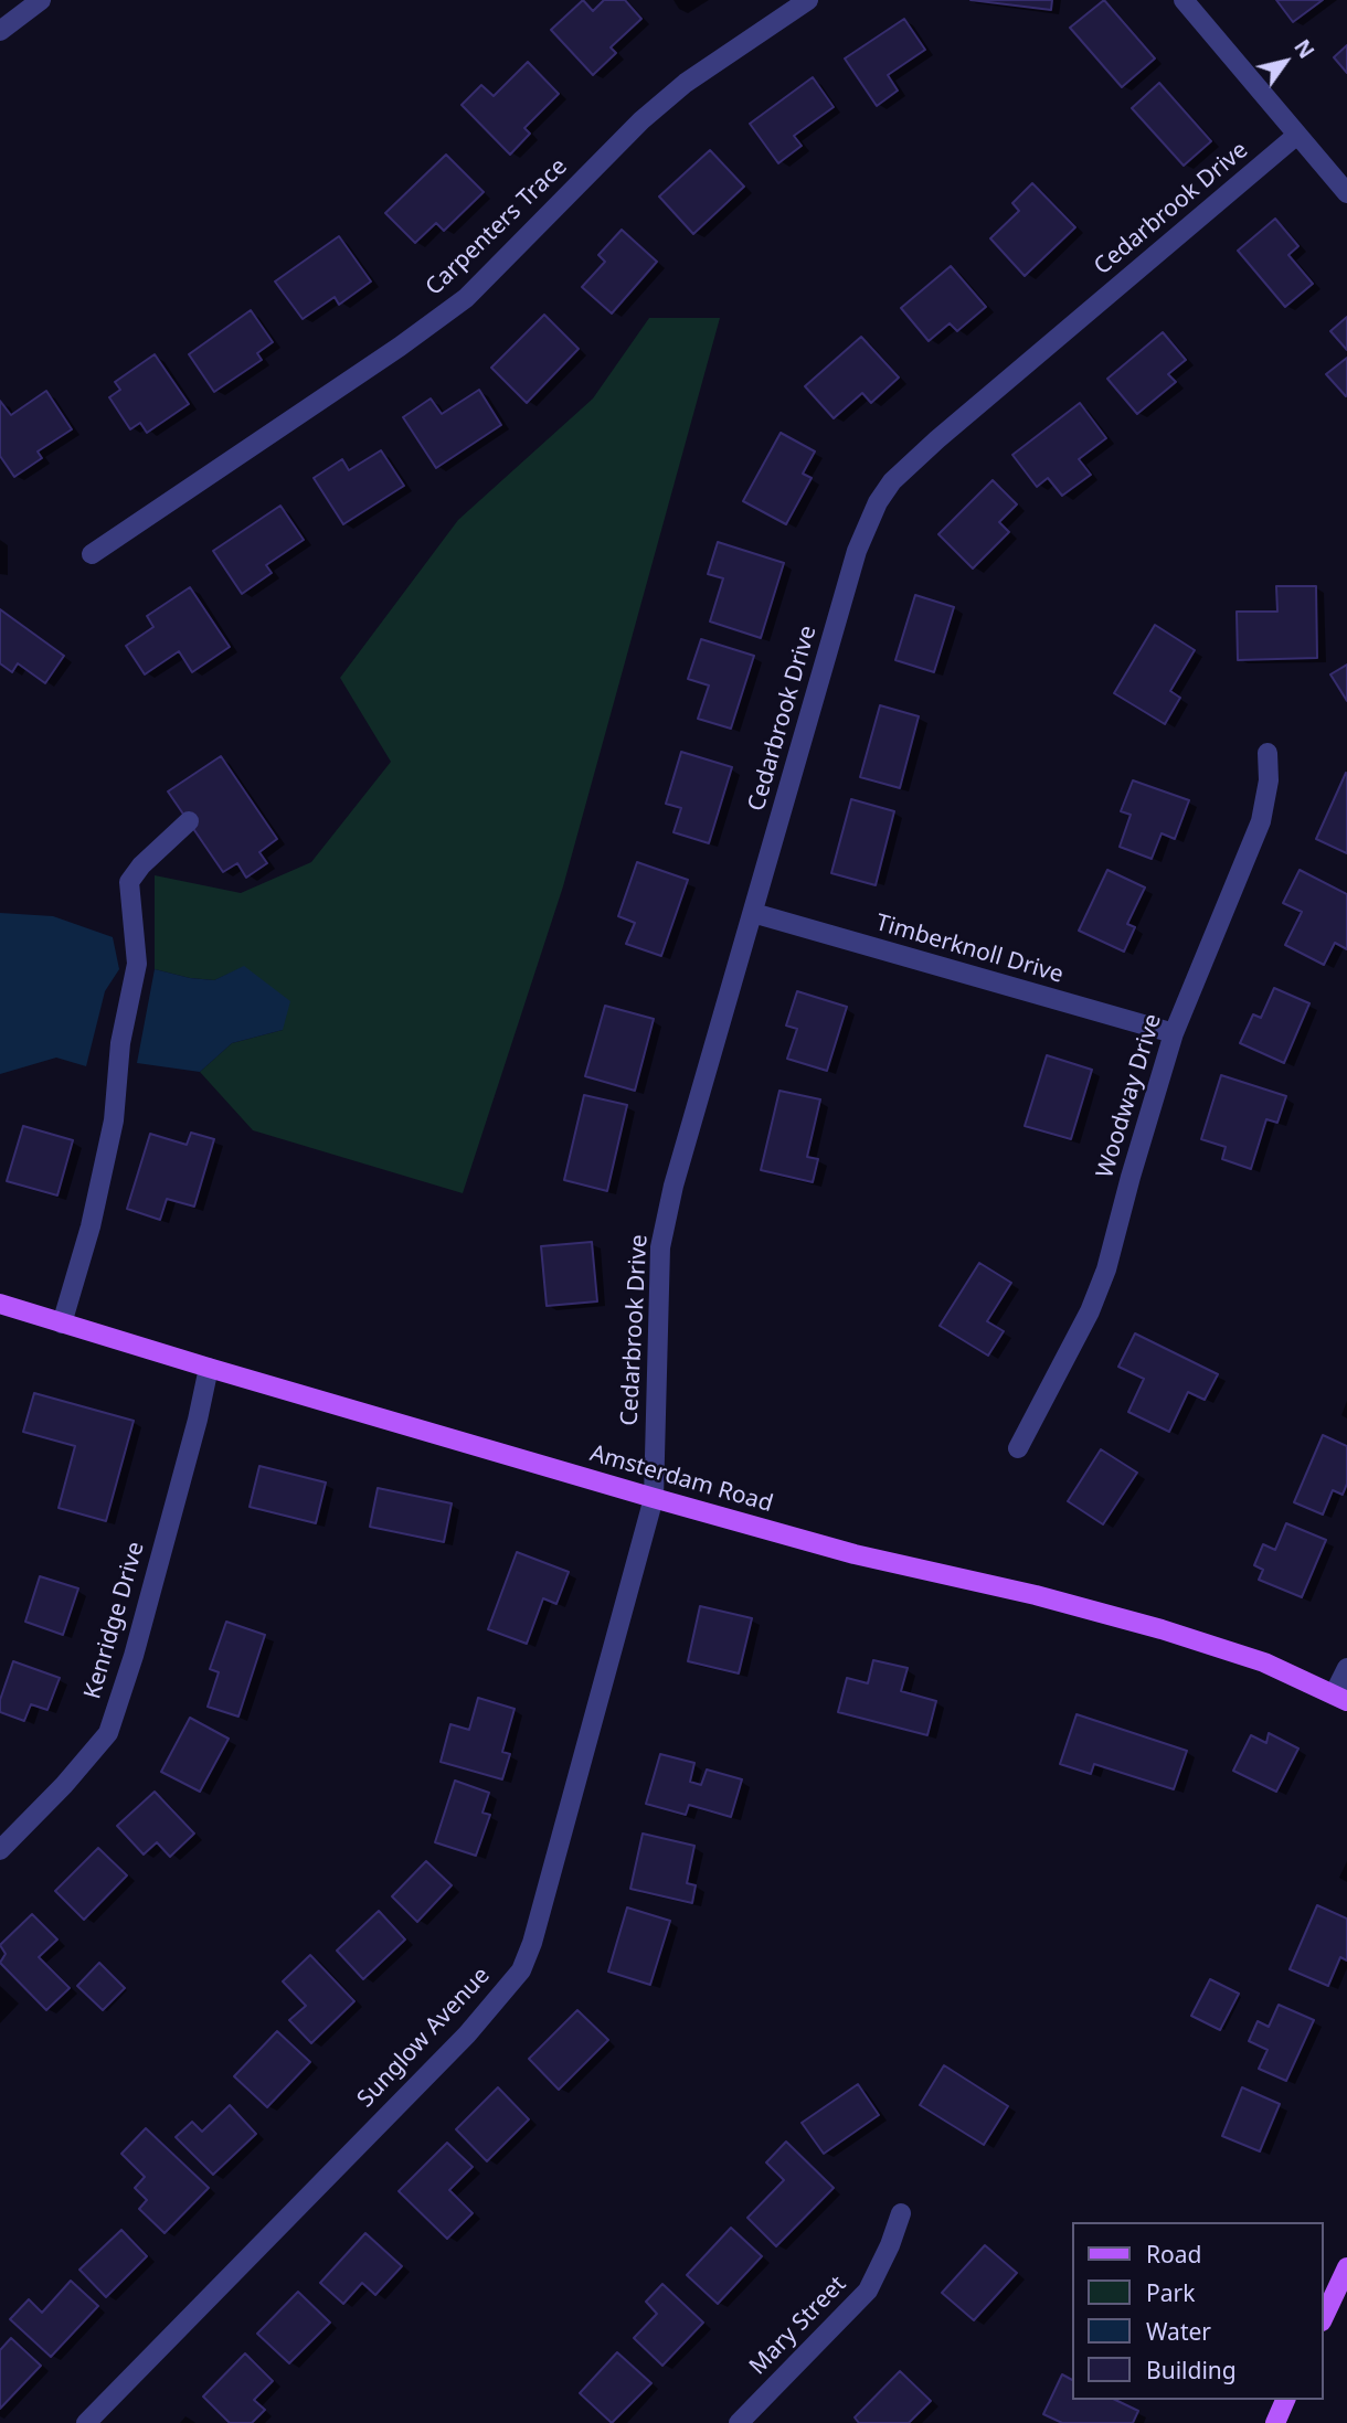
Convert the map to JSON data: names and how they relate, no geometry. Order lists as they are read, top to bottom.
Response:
{
  "streets": {
    "main road": ["Amsterdam Road"],
    "street": [
      "Cedarbrook Drive",
      "Carpenters Trace",
      "Timberknoll Drive",
      "Woodway Drive",
      "Kenridge Drive",
      "Sunglow Avenue",
      "Mary Street"
    ]
  },
  "crossings": [
    ["Cedarbrook Drive", "Timberknoll Drive"],
    ["Cedarbrook Drive", "Amsterdam Road"],
    ["Cedarbrook Drive", "Sunglow Avenue"],
    ["Timberknoll Drive", "Woodway Drive"],
    ["Amsterdam Road", "Kenridge Drive"],
    ["Amsterdam Road", "Sunglow Avenue"]
  ],
  "legend": [
    "Road",
    "Park",
    "Water",
    "Building"
  ],
  "north": "top right"
}
